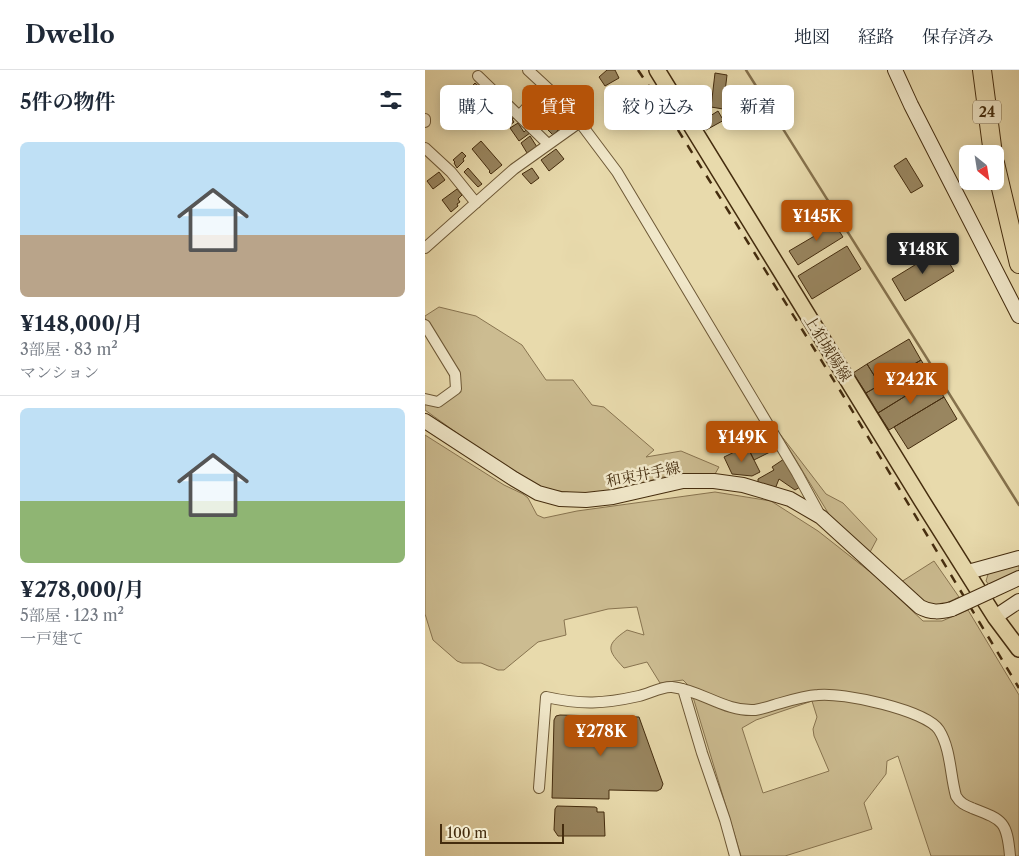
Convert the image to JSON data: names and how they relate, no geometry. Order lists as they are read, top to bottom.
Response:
{
  "streets": {
    "highway": ["24"],
    "main road": ["上狛城陽線", "和束井手線"]
  },
  "scale_bar": "100 m",
  "north": "bottom right",
  "page": {
    "header": "Dwello",
    "nav": ["地図", "経路", "保存済み"],
    "heading": "5件の物件",
    "chip": [
      "購入",
      "賃貸",
      "絞り込み",
      "新着"
    ],
    "list": [
      {
        "name": "¥148,000/月",
        "note": "3部屋 · 83 m² · マンション"
      },
      {
        "name": "¥278,000/月",
        "note": "5部屋 · 123 m² · 一戸建て"
      }
    ],
    "price": [
      "¥145K",
      "¥148K",
      "¥242K",
      "¥149K",
      "¥278K"
    ],
    "scale": "100 m"
  }
}
